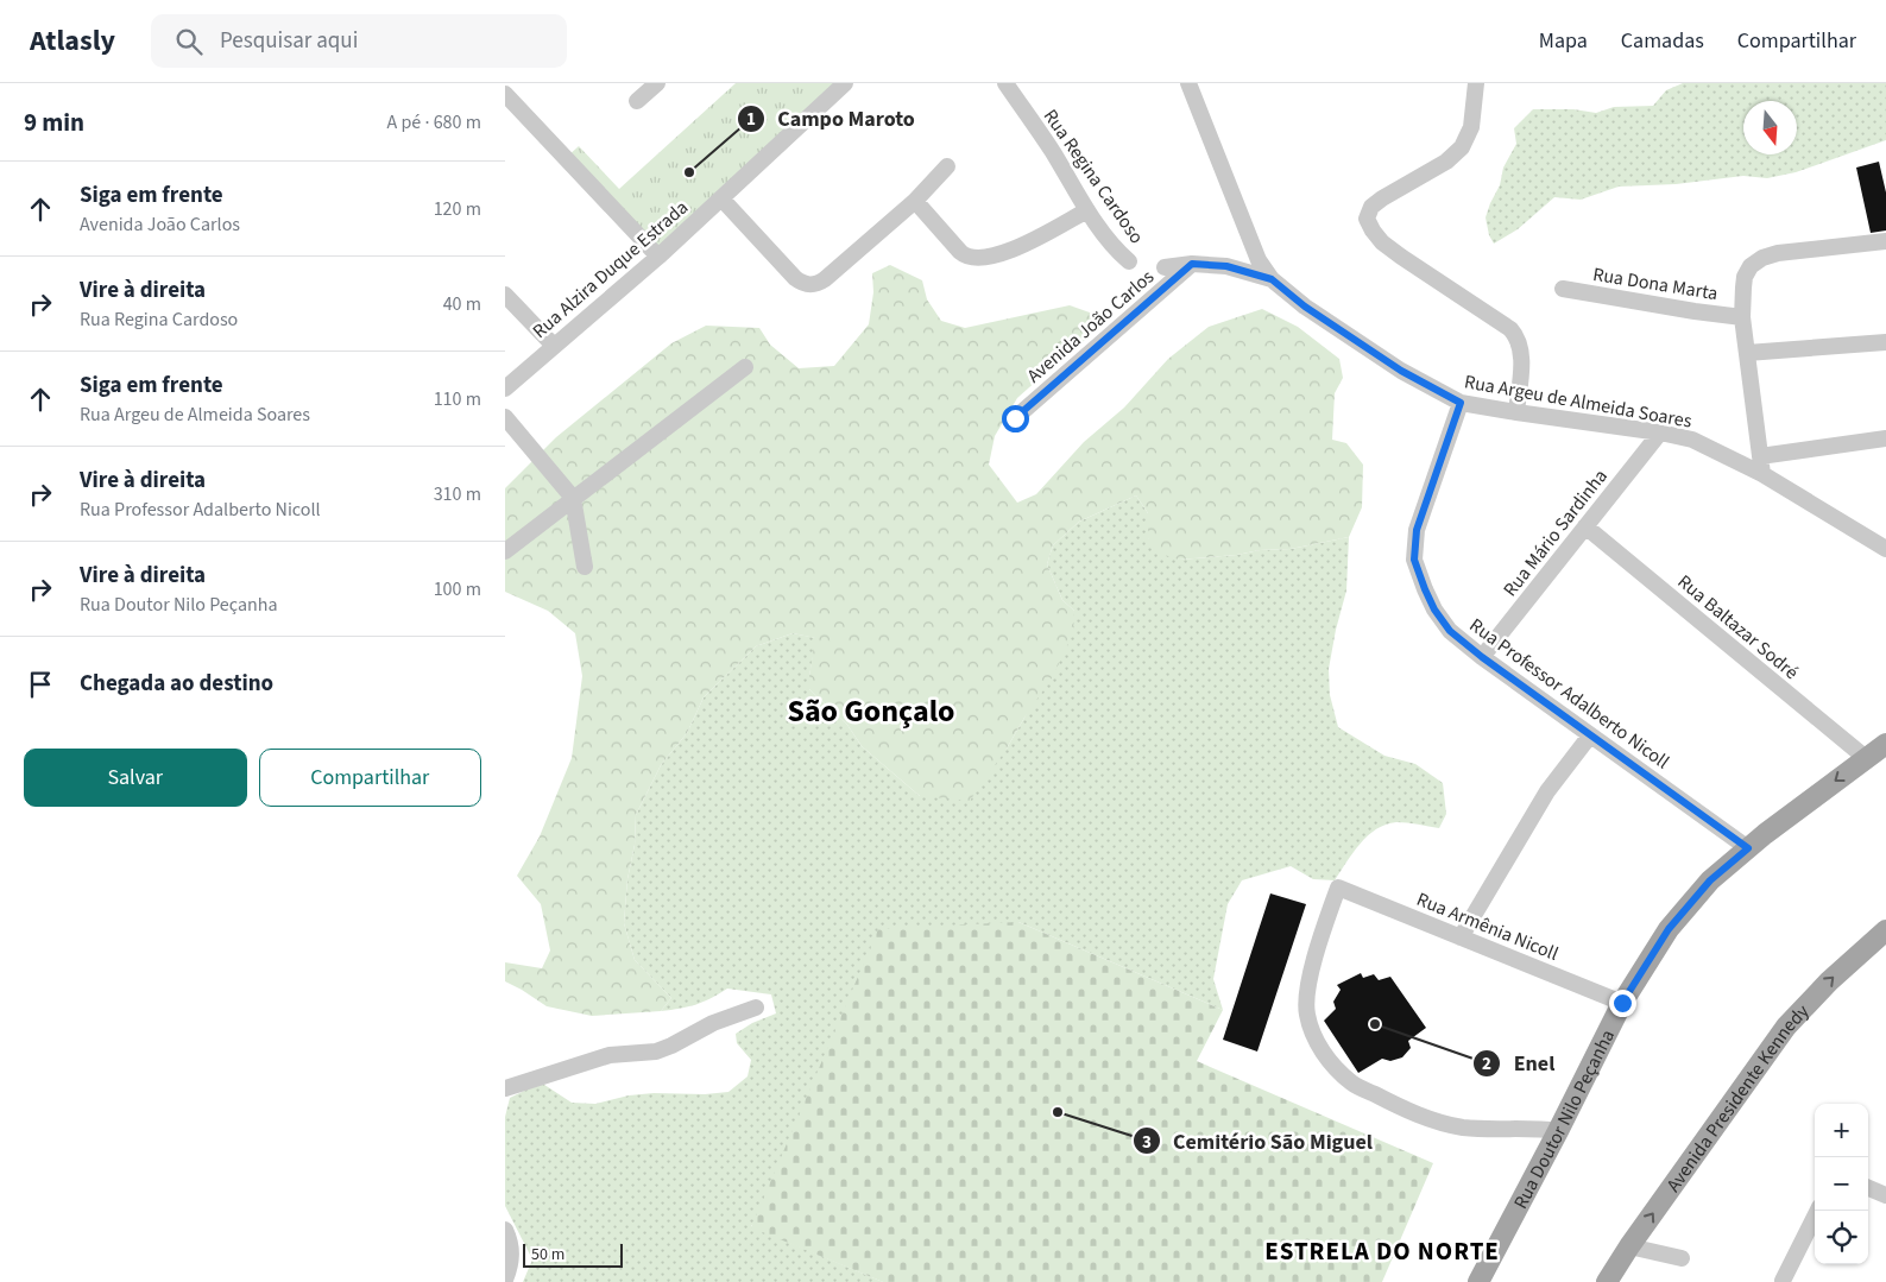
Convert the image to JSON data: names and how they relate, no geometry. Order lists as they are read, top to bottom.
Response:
{
  "streets": {
    "main road": ["Avenida Presidente Kennedy", "Rua Doutor Nilo Peçanha"],
    "street": [
      "Rua Regina Cardoso",
      "Rua Alzira Duque Estrada",
      "Rua Dona Marta",
      "Avenida João Carlos",
      "Rua Argeu de Almeida Soares",
      "Rua Mário Sardinha",
      "Rua Baltazar Sodré",
      "Rua Professor Adalberto Nicoll",
      "Rua Armênia Nicoll"
    ]
  },
  "crossings": [
    ["Rua Argeu de Almeida Soares", "Rua Mário Sardinha"],
    ["Rua Argeu de Almeida Soares", "Rua Professor Adalberto Nicoll"],
    ["Rua Mário Sardinha", "Rua Baltazar Sodré"],
    ["Rua Mário Sardinha", "Rua Professor Adalberto Nicoll"],
    ["Rua Baltazar Sodré", "Rua Doutor Nilo Peçanha"],
    ["Rua Professor Adalberto Nicoll", "Rua Doutor Nilo Peçanha"],
    ["Rua Armênia Nicoll", "Rua Doutor Nilo Peçanha"]
  ],
  "one_way": ["Avenida Presidente Kennedy"],
  "districts": ["São Gonçalo", "ESTRELA DO NORTE"],
  "places": ["Campo Maroto", "Enel", "Cemitério São Miguel"],
  "scale_bar": "50 m",
  "north": "bottom",
  "page": {
    "header": "Atlasly",
    "search": "Pesquisar aqui",
    "nav": ["Mapa", "Camadas", "Compartilhar"],
    "heading": ["9 min", "A pé · 680 m"],
    "list": [
      ["Siga em frente", "Avenida João Carlos", "120 m"],
      ["Vire à direita", "Rua Regina Cardoso", "40 m"],
      ["Siga em frente", "Rua Argeu de Almeida Soares", "110 m"],
      ["Vire à direita", "Rua Professor Adalberto Nicoll", "310 m"],
      ["Vire à direita", "Rua Doutor Nilo Peçanha", "100 m"],
      "Chegada ao destino"
    ],
    "buttons": ["Salvar", "Compartilhar"],
    "map_buttons": ["+", "−"],
    "scale": "50 m"
  }
}
